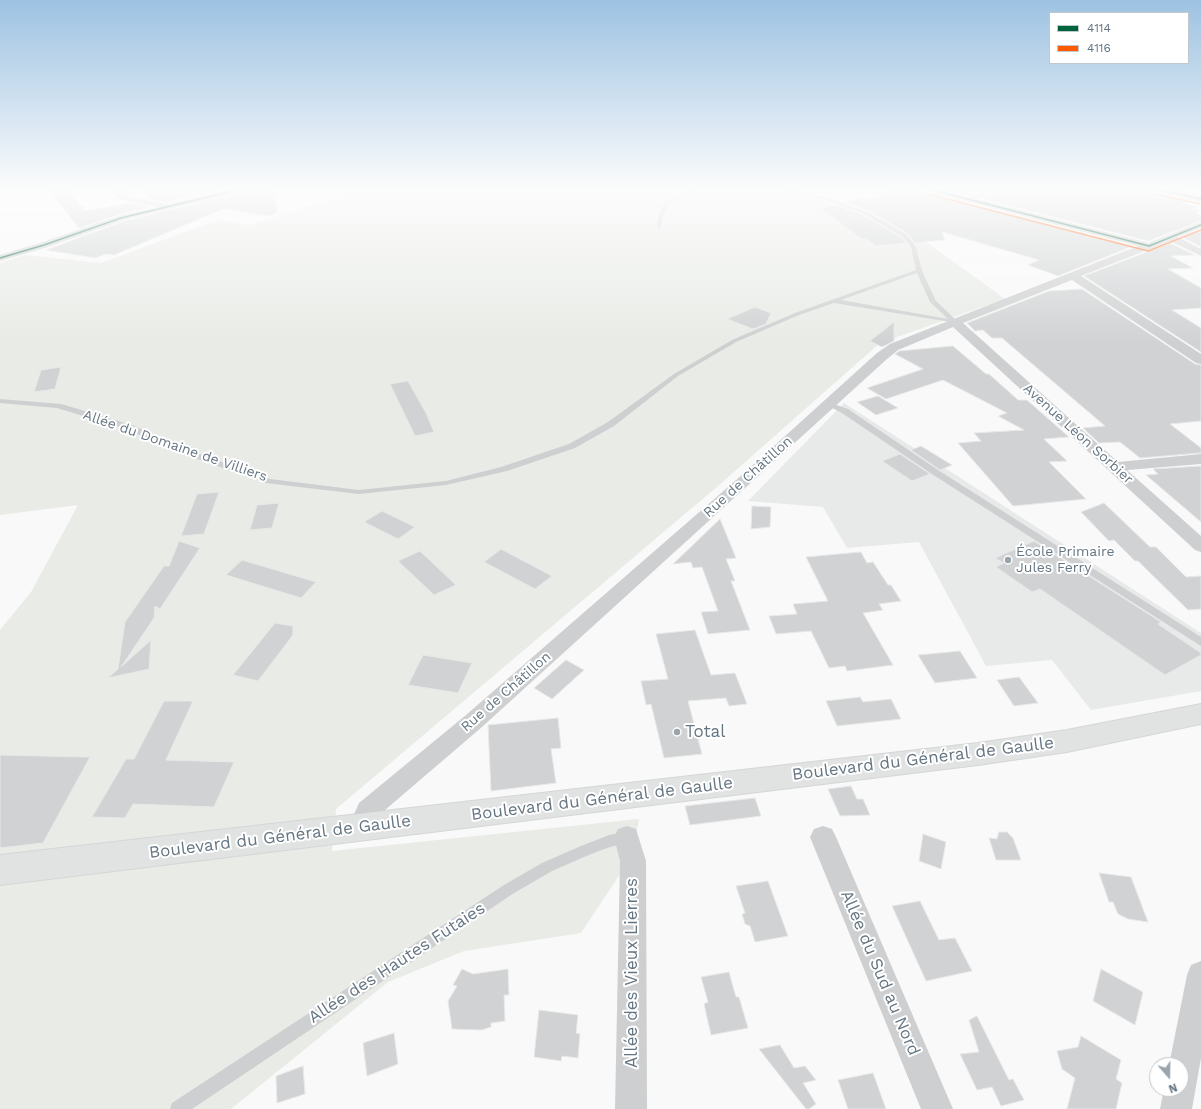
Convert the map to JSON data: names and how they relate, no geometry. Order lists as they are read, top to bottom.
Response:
{
  "streets": {
    "main road": ["Boulevard du Général de Gaulle"],
    "street": [
      "Avenue Léon Sorbier",
      "Rue de Châtillon",
      "Allée des Vieux Lierres",
      "Allée du Sud au Nord"
    ],
    "lane": ["Allée du Domaine de Villiers", "Allée des Hautes Futaies"]
  },
  "crossings": [
    ["Avenue Léon Sorbier", "Allée du Domaine de Villiers"],
    ["Avenue Léon Sorbier", "Rue de Châtillon"],
    ["Allée du Domaine de Villiers", "Rue de Châtillon"],
    ["Rue de Châtillon", "Boulevard du Général de Gaulle"],
    ["Allée des Hautes Futaies", "Allée des Vieux Lierres"]
  ],
  "places": ["École Primaire Jules Ferry", "Total"],
  "lines": ["transit line 4114", "transit line 4116"],
  "legend": ["4114", "4116"],
  "north": "bottom"
}
